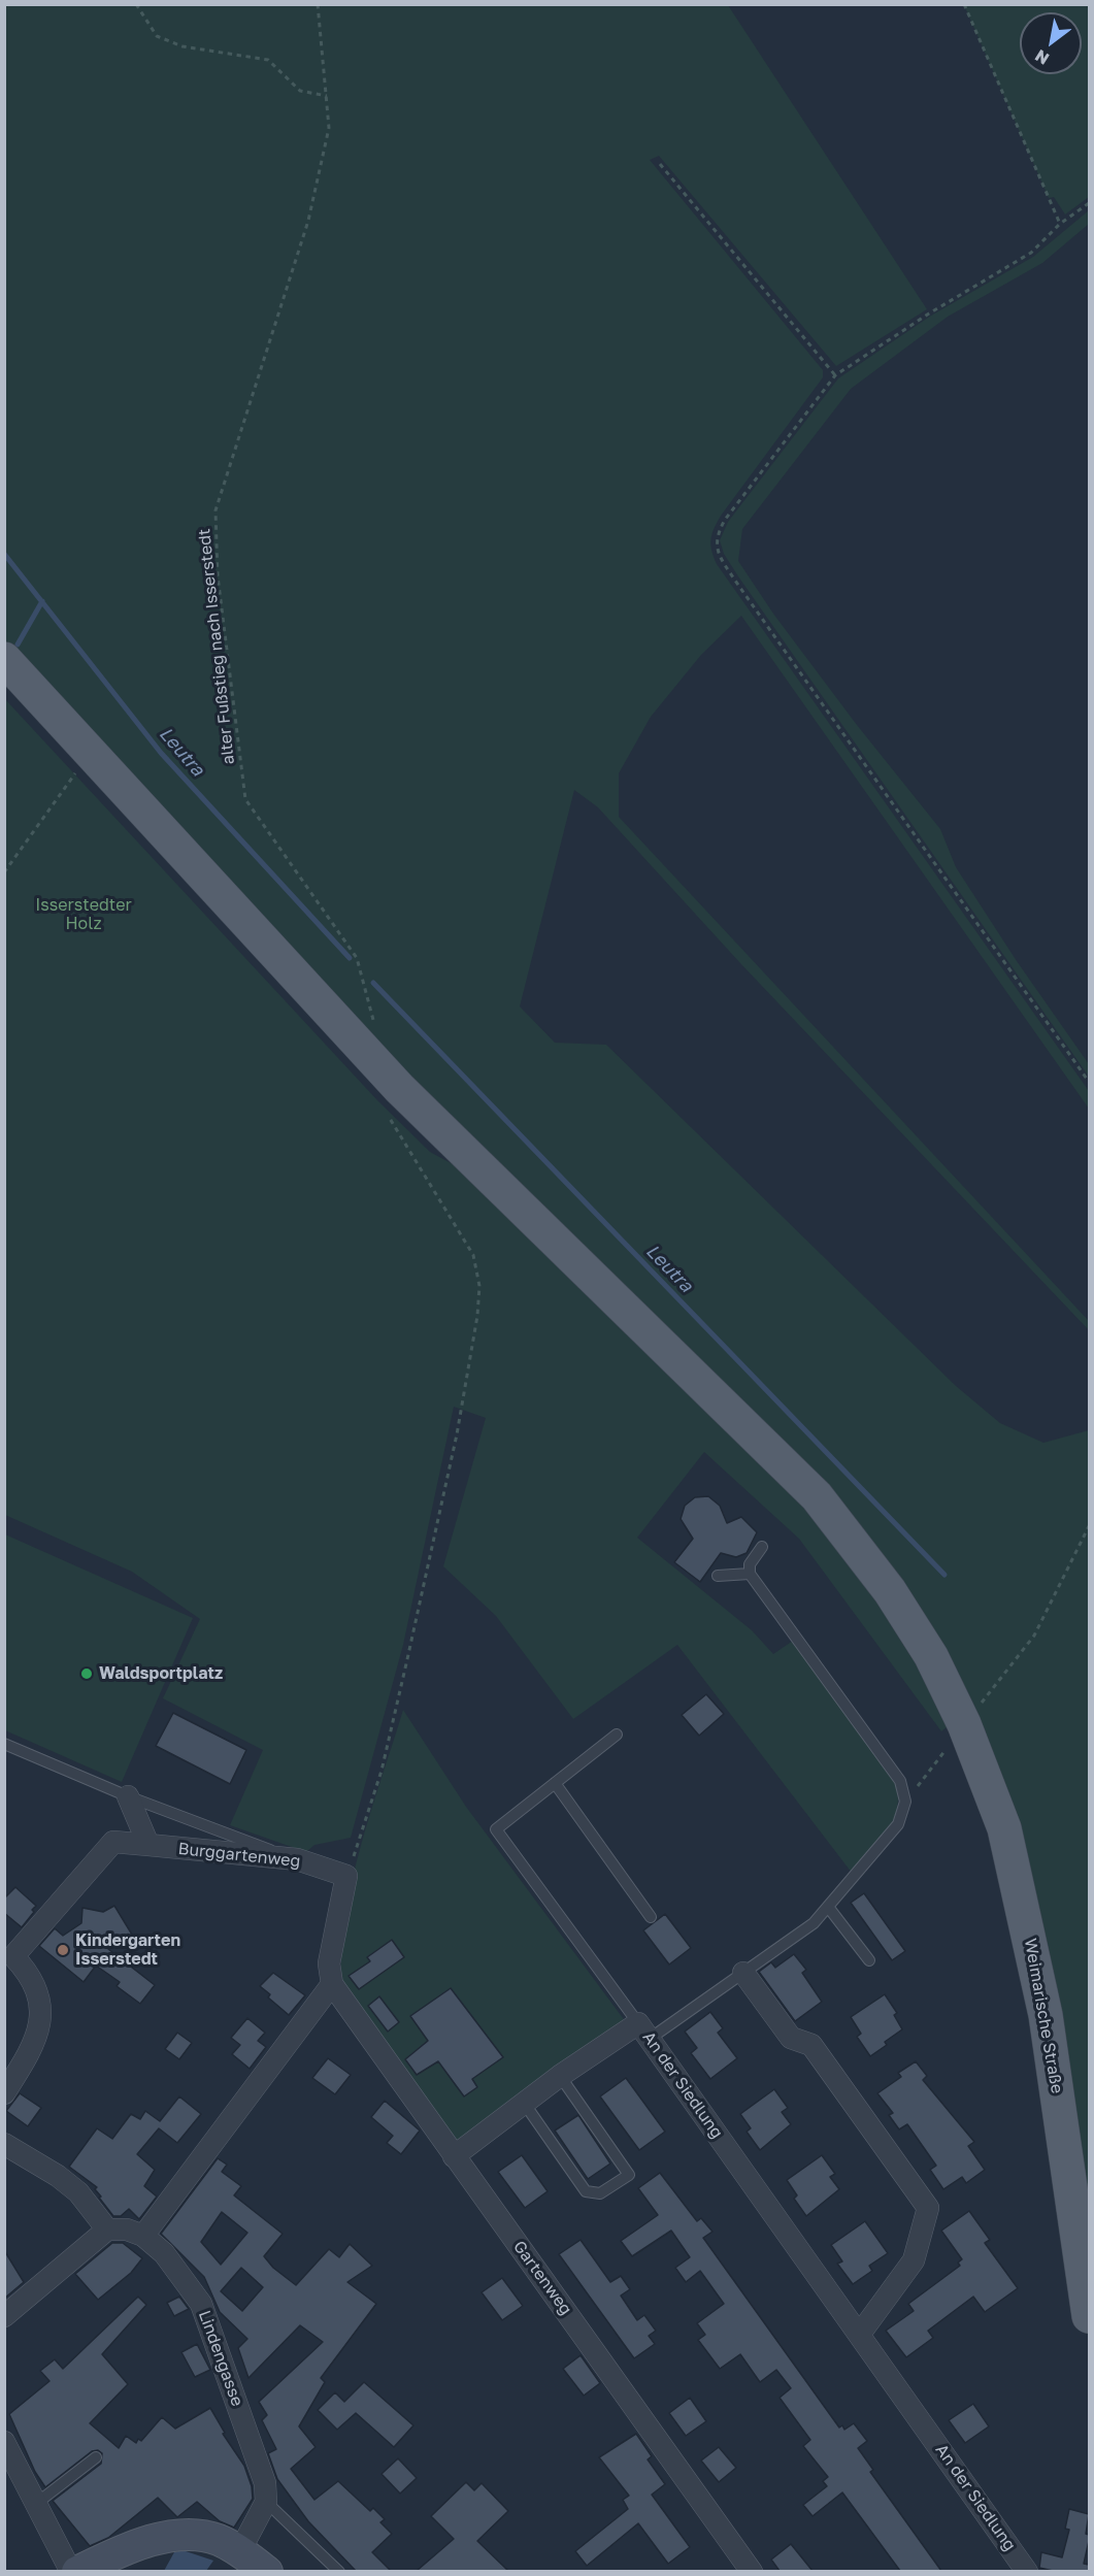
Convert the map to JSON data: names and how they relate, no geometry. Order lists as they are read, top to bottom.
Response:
{
  "streets": {
    "main road": ["Weimarische Straße"],
    "street": [
      "Burggartenweg",
      "An der Siedlung",
      "Gartenweg",
      "Lindengasse"
    ],
    "path": ["alter Fußstieg nach Isserstedt"]
  },
  "crossings": [
    ["An der Siedlung", "Gartenweg"]
  ],
  "water": ["Leutra"],
  "parks": ["Isserstedter Holz"],
  "places": ["Waldsportplatz", "Kindergarten Isserstedt"],
  "north": "bottom left"
}
